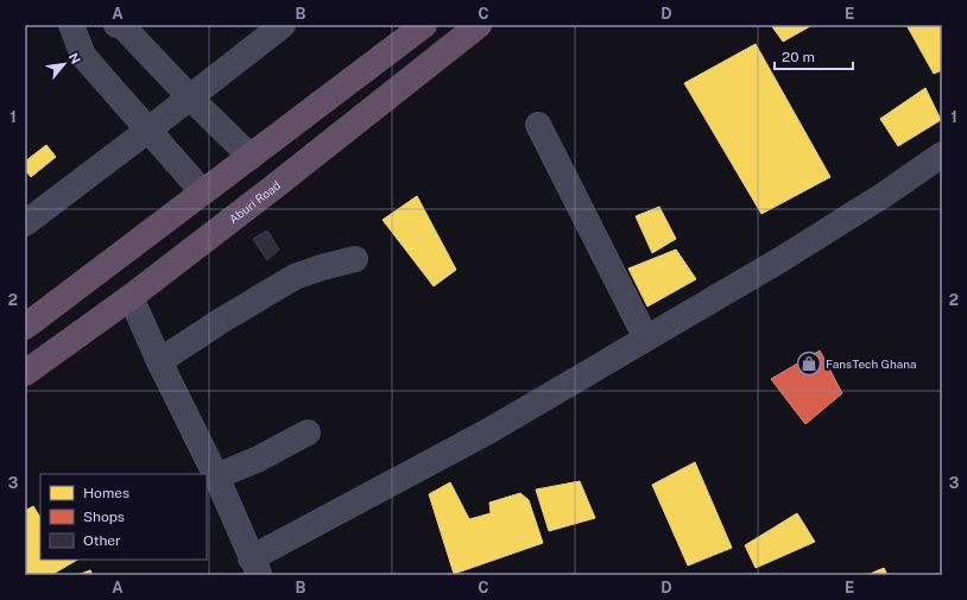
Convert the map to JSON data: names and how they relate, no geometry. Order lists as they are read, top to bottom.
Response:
{
  "streets": {
    "highway": ["Aburi Road"]
  },
  "places": {
    "shop": ["FansTech Ghana"]
  },
  "legend": ["Homes", "Shops", "Other"],
  "scale_bar": "20 m",
  "north": "top right",
  "grid": {
    "columns": [
      "A",
      "B",
      "C",
      "D",
      "E"
    ],
    "rows": ["1", "2", "3"]
  }
}
